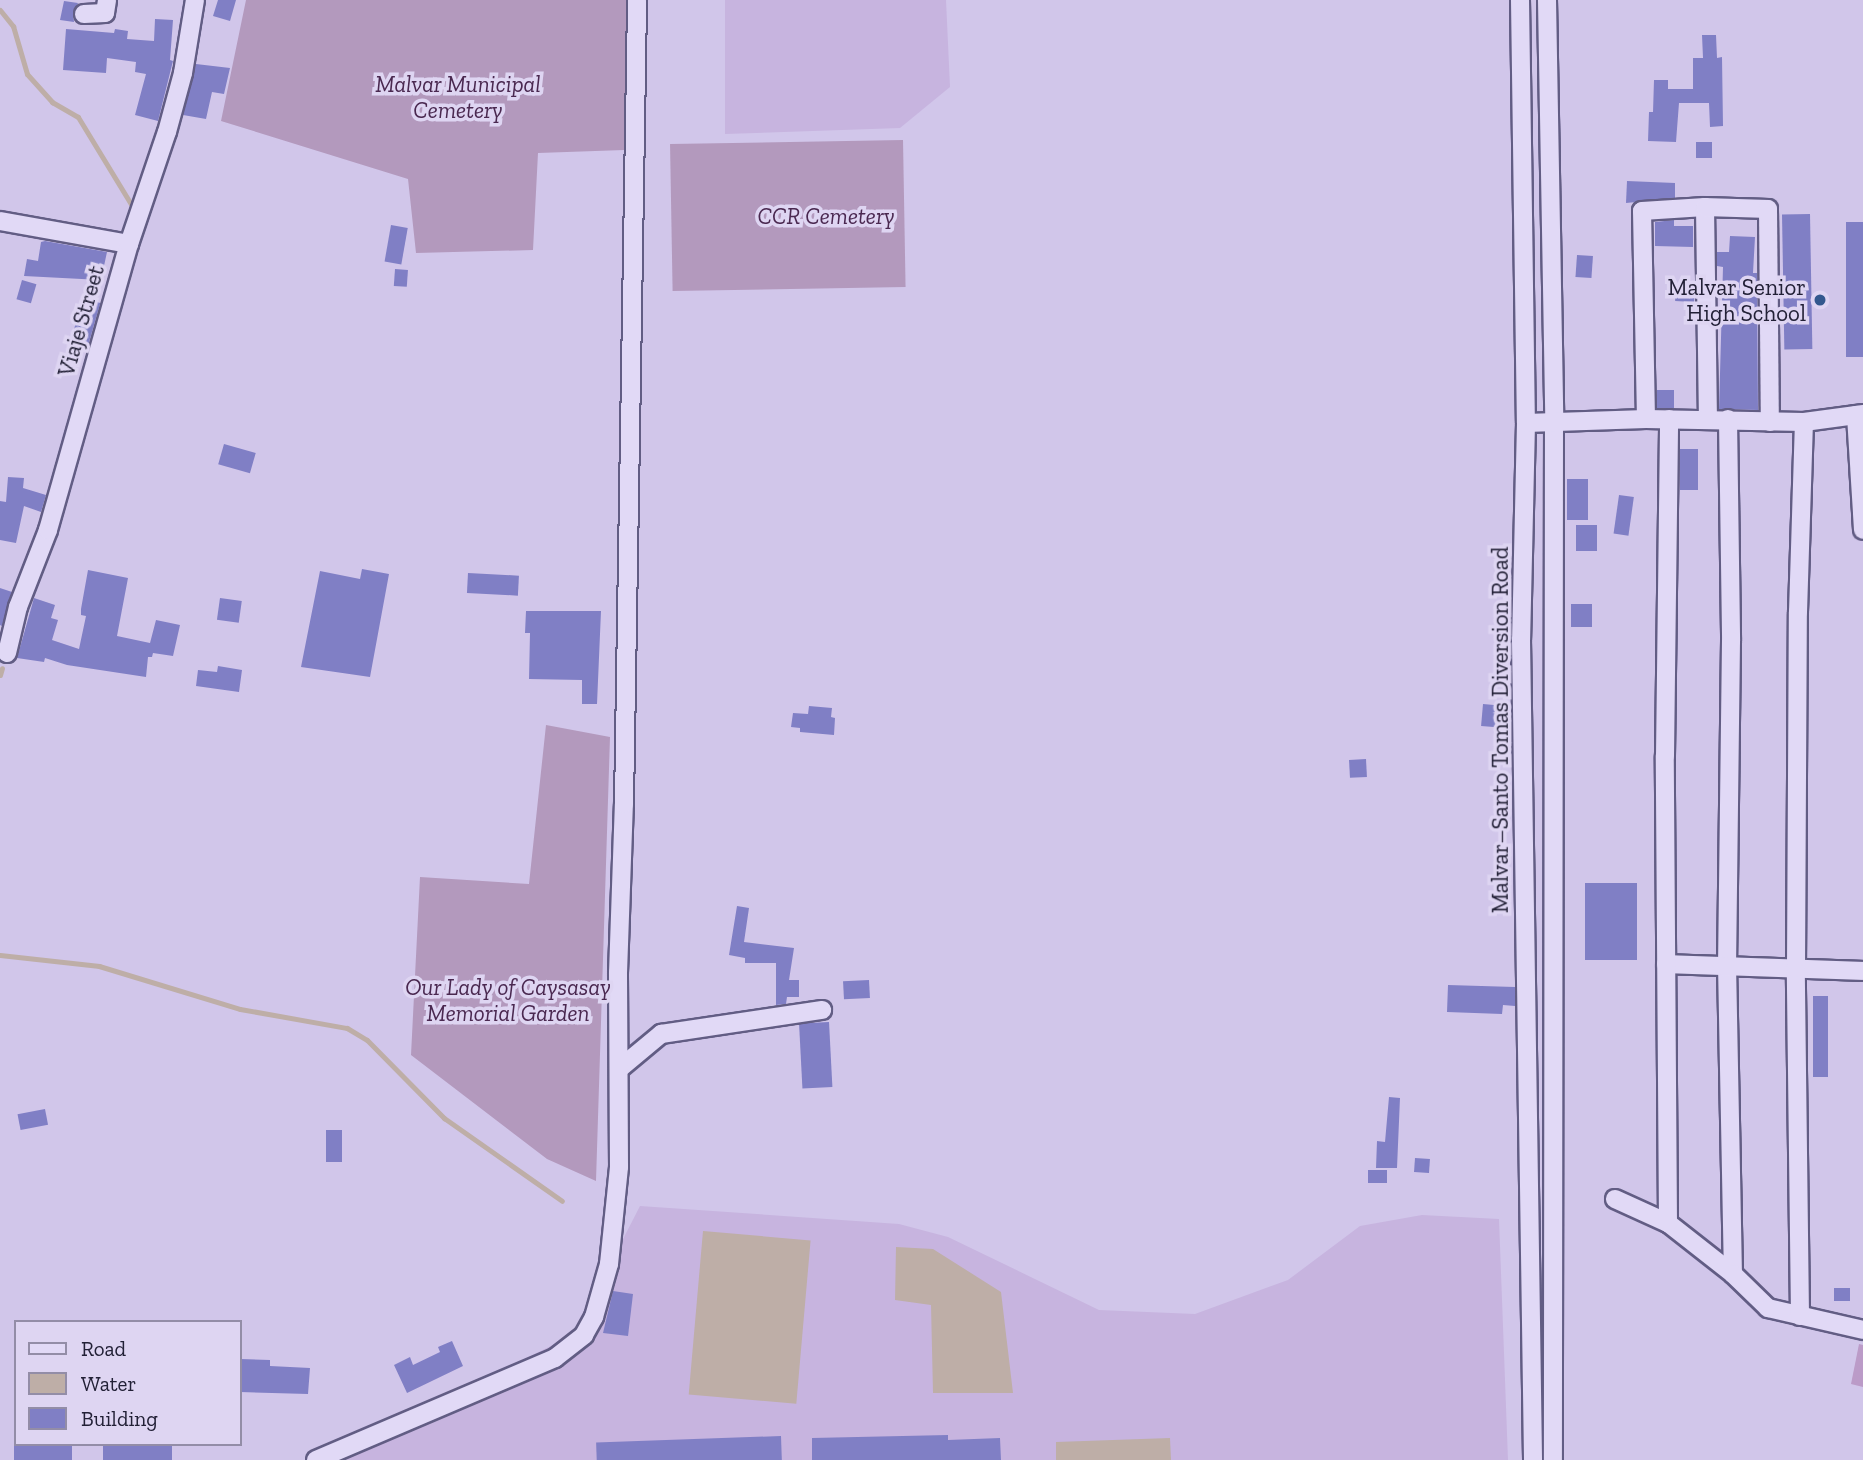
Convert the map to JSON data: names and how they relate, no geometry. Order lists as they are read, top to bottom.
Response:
{
  "streets": {
    "street": ["Viaje Street", "Malvar–Santo Tomas Diversion Road"]
  },
  "parks": ["Malvar Municipal Cemetery", "CCR Cemetery", "Our Lady of Caysasay Memorial Garden"],
  "places": ["Malvar Senior High School"],
  "legend": ["Road", "Water", "Building"]
}
